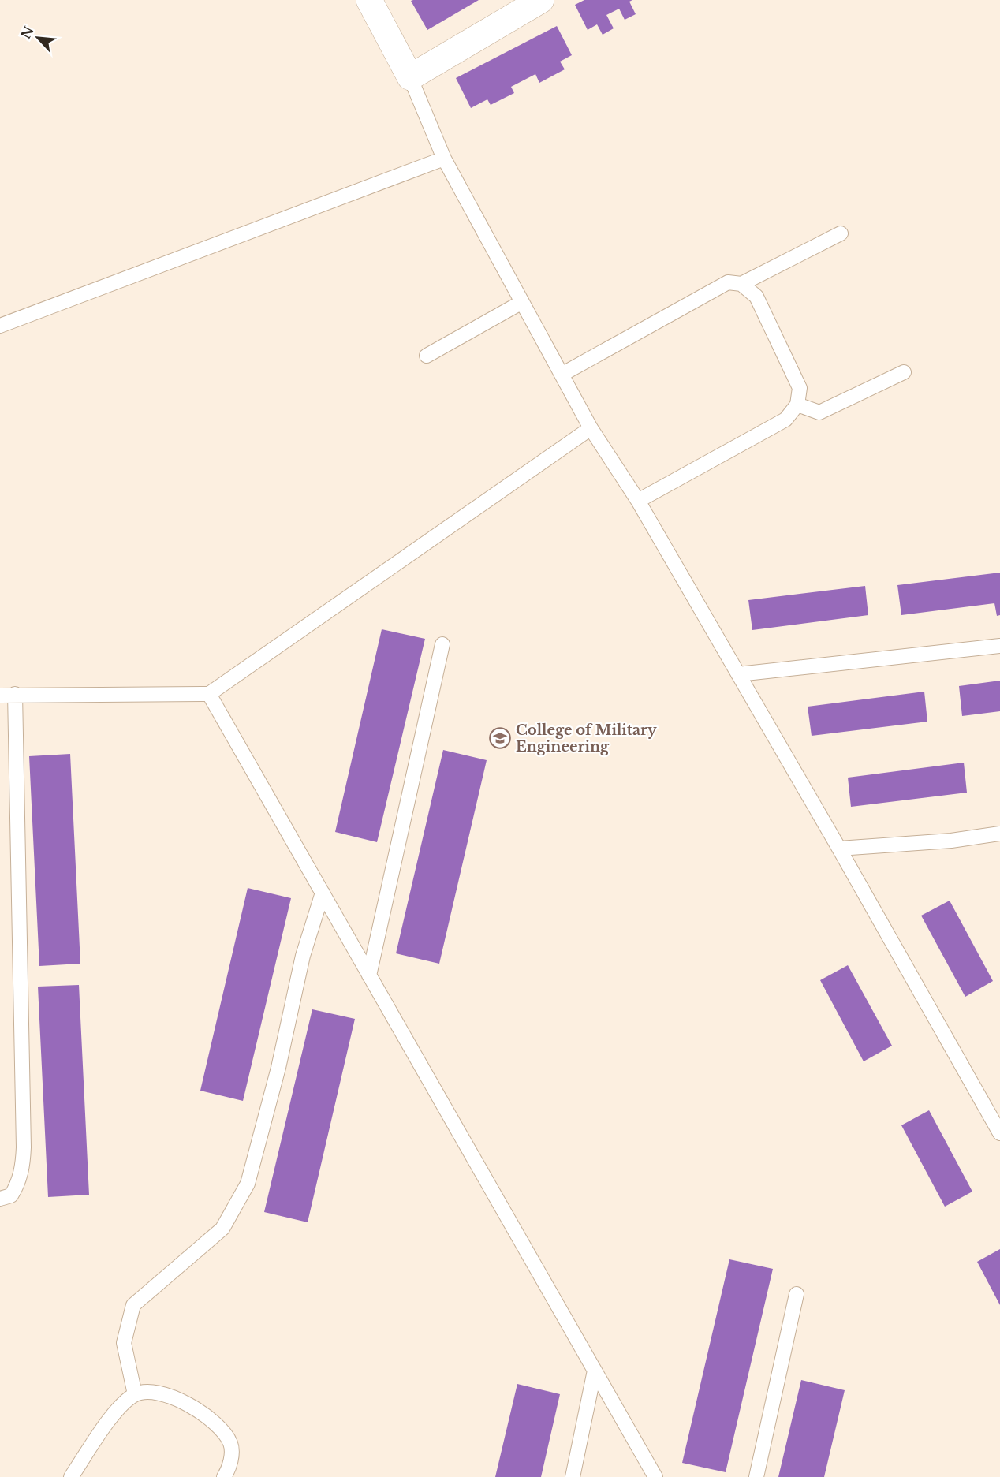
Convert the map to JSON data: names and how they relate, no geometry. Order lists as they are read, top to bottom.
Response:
{
  "places": {
    "school or university": ["College of Military Engineering"]
  },
  "north": "top left"
}
